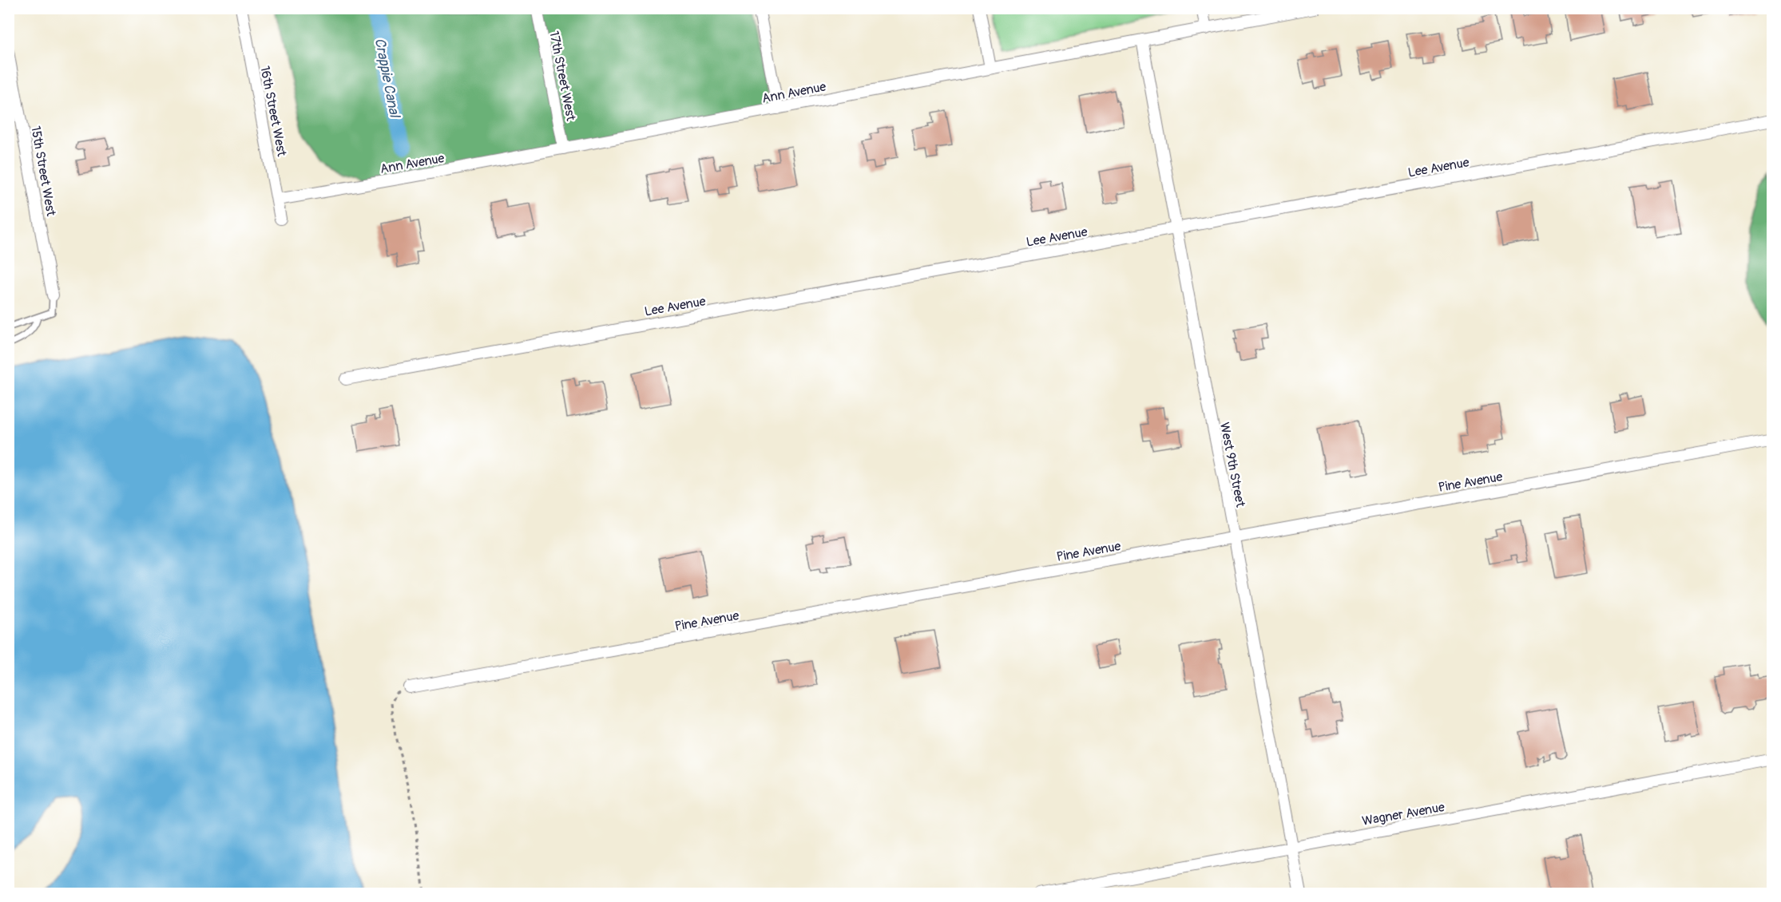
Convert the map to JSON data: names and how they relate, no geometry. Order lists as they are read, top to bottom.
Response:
{
  "streets": {
    "street": [
      "17th Street West",
      "Ann Avenue",
      "16th Street West",
      "Lee Avenue",
      "15th Street West",
      "West 9th Street",
      "Pine Avenue",
      "Wagner Avenue"
    ]
  },
  "crossings": [
    ["17th Street West", "Ann Avenue"],
    ["Ann Avenue", "16th Street West"],
    ["Ann Avenue", "West 9th Street"],
    ["Lee Avenue", "West 9th Street"],
    ["West 9th Street", "Pine Avenue"],
    ["West 9th Street", "Wagner Avenue"]
  ],
  "water": ["Crappie Canal"]
}
